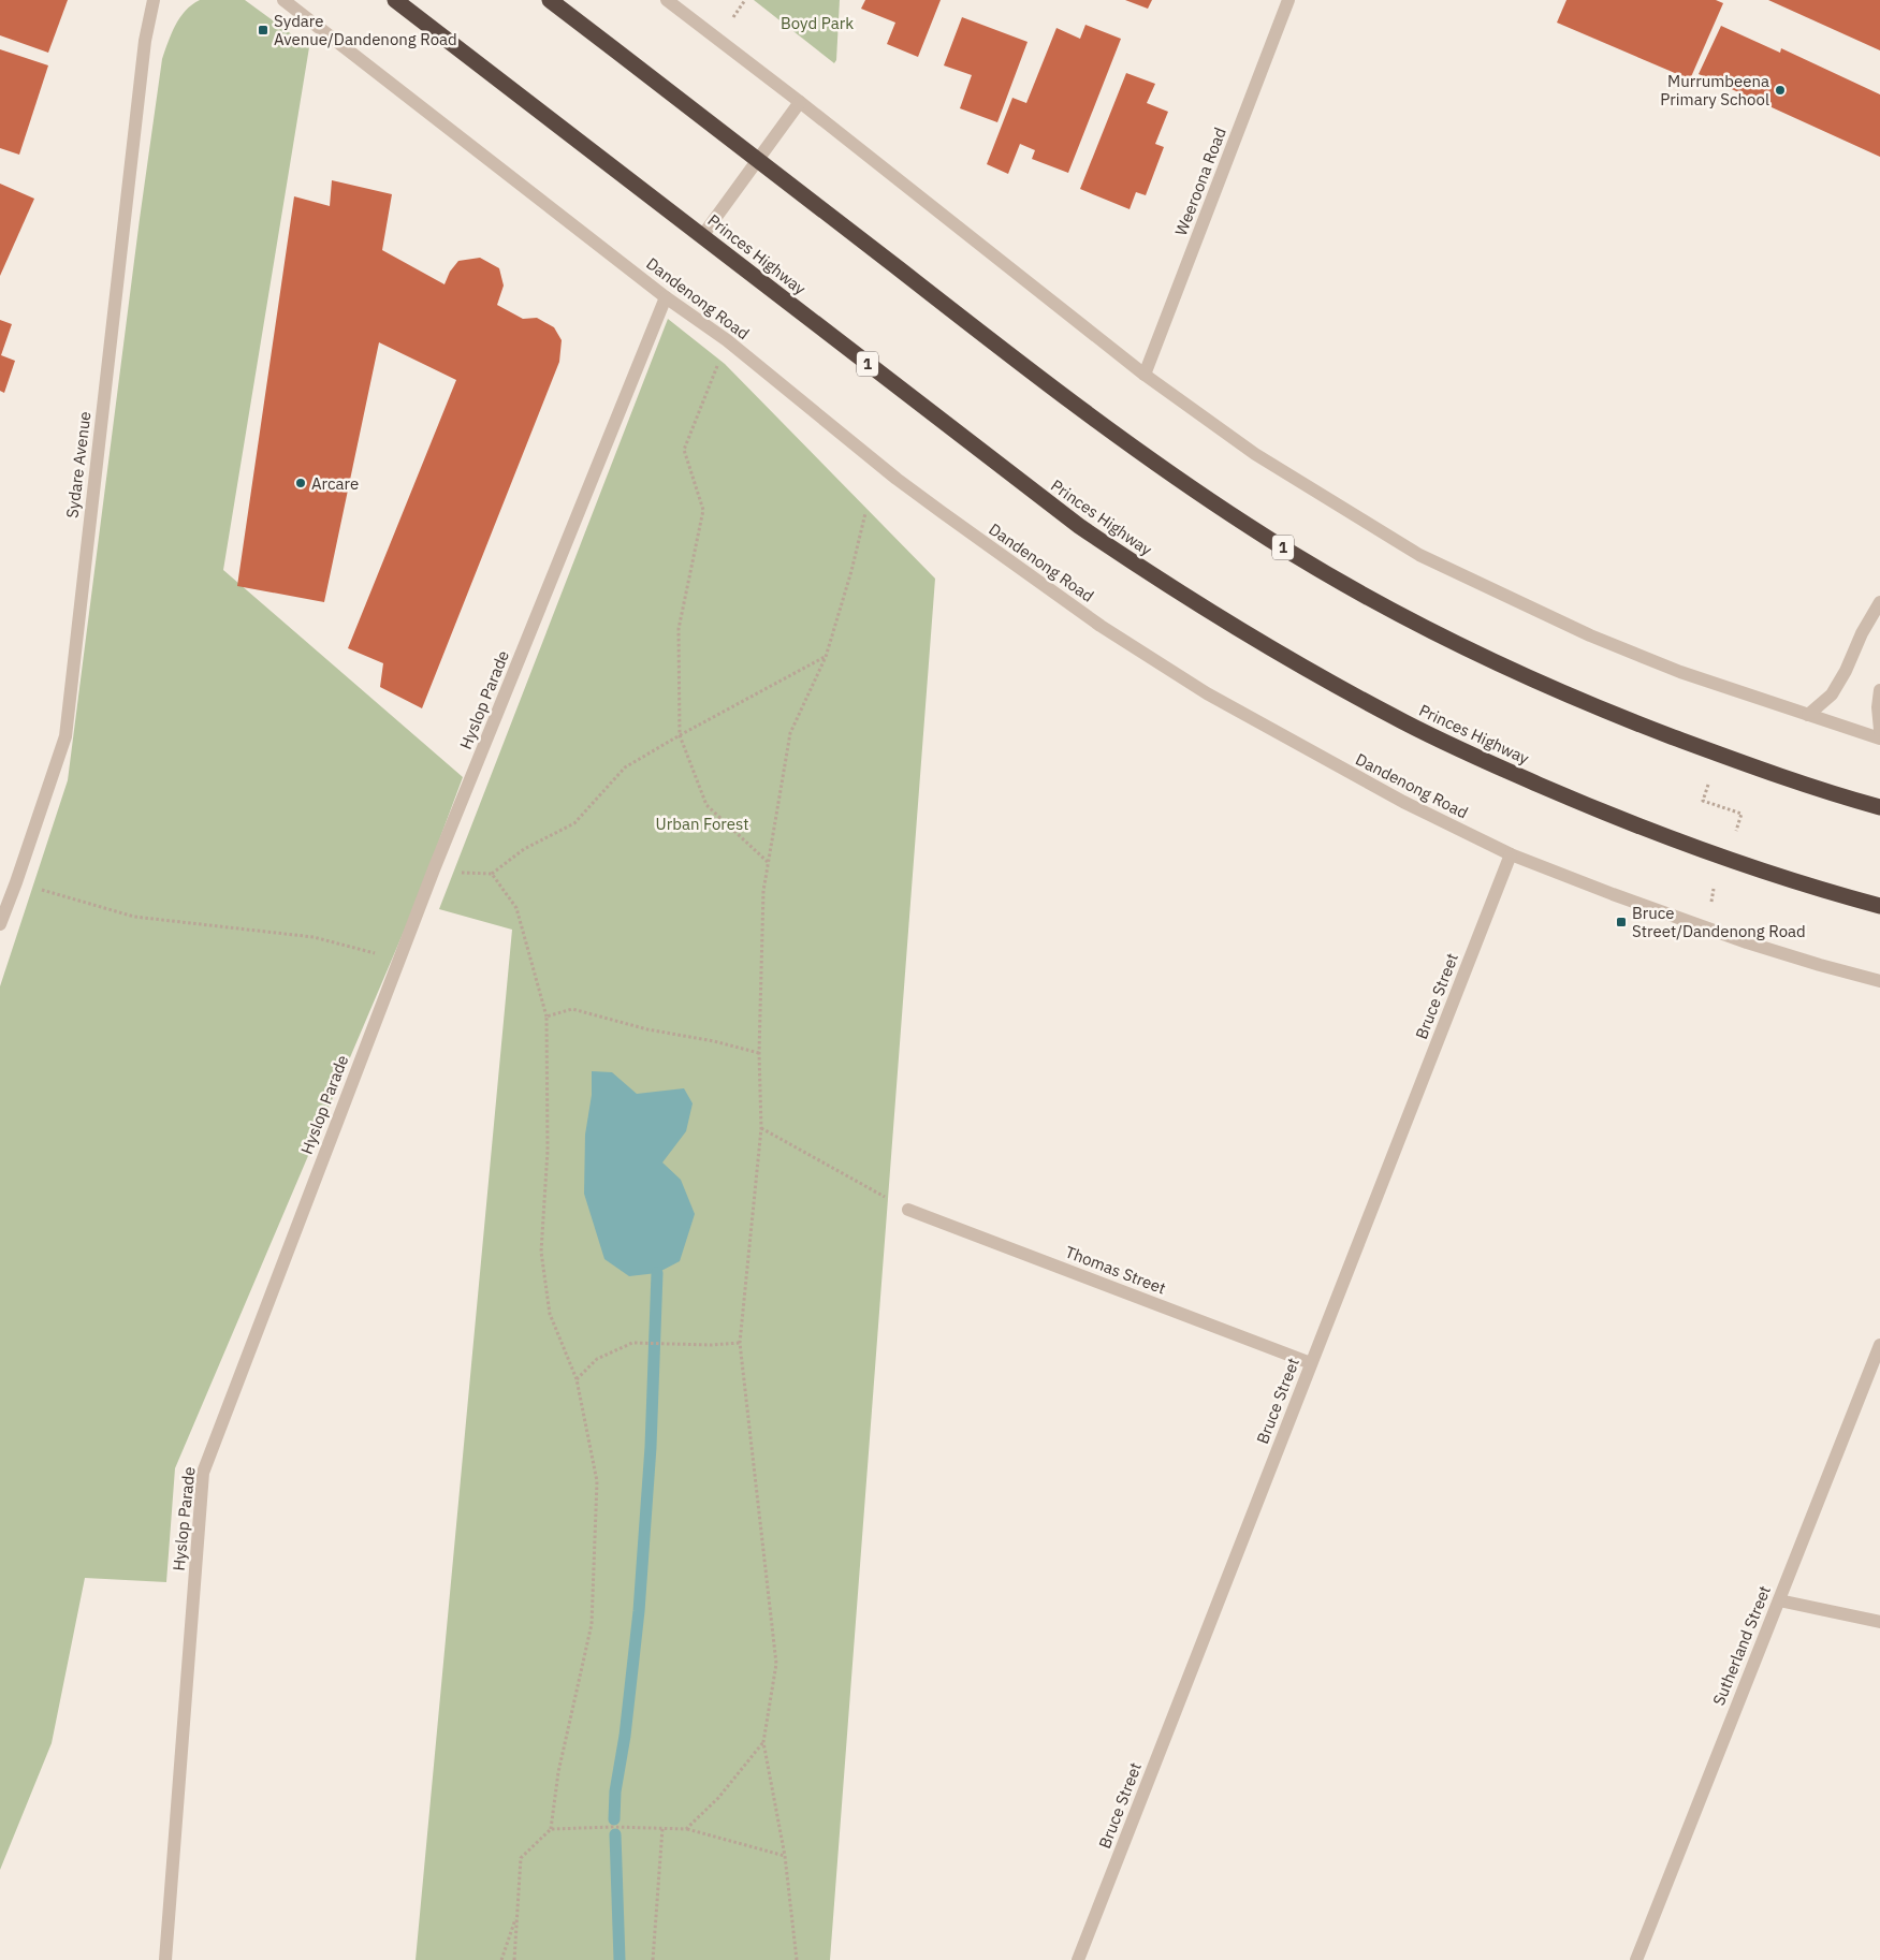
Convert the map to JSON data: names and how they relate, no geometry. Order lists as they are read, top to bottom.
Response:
{
  "streets": {
    "highway": ["Princes Highway", "1"],
    "street": [
      "Weeroona Road",
      "Dandenong Road",
      "Sydare Avenue",
      "Hyslop Parade",
      "Bruce Street",
      "Thomas Street",
      "Sutherland Street"
    ]
  },
  "crossings": [
    ["Dandenong Road", "Hyslop Parade"],
    ["Dandenong Road", "Bruce Street"],
    ["Bruce Street", "Thomas Street"]
  ],
  "parks": ["Boyd Park", "Urban Forest"],
  "places": {
    "transit": ["Sydare Avenue/Dandenong Road", "Bruce Street/Dandenong Road"],
    "other": ["Murrumbeena Primary School", "Arcare"]
  }
}
